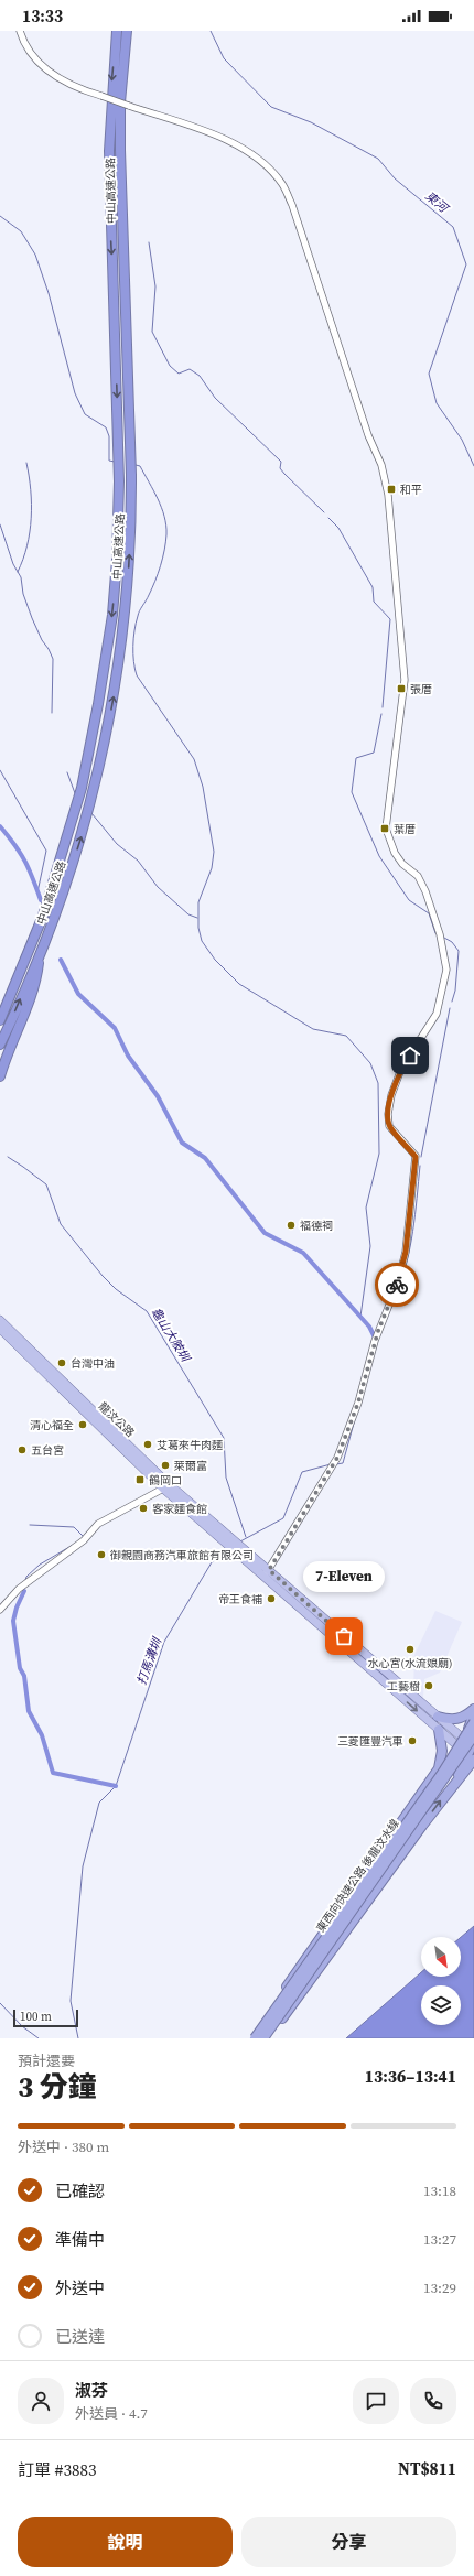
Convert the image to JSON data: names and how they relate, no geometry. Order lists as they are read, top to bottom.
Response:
{
  "streets": {
    "highway": ["中山高速公路", "東西向快速公路 後龍汶水線"],
    "main road": ["龍汶公路"]
  },
  "water": ["東河", "龜山大陂圳", "打馬溝圳"],
  "places": {
    "transit": [
      "和平",
      "張厝",
      "葉厝",
      "鶴岡口"
    ],
    "other": [
      "福德祠",
      "台灣中油",
      "清心福全",
      "艾葛來牛肉麵",
      "五台宮",
      "萊爾富",
      "客家麵食館",
      "御親園商務汽車旅館有限公司",
      "帝王食補",
      "7-Eleven",
      "水心宮(水流娘廟)",
      "工藝樹",
      "三菱匯豐汽車"
    ]
  },
  "scale_bar": "100 m",
  "north": "bottom right",
  "page": {
    "status": "13:33",
    "bubble": "7-Eleven",
    "scale": "100 m",
    "heading": ["3 分鐘", "預計還要", "13:36–13:41"],
    "panel": [
      "淑芬",
      "外送員 · 4.7",
      "訂單 #3883",
      "NT$811"
    ],
    "bar": "外送中 · 380 m",
    "list": [
      ["已確認", "13:18"],
      ["準備中", "13:27"],
      ["外送中", "13:29"],
      "已送達"
    ],
    "buttons": ["說明", "分享"]
  }
}
